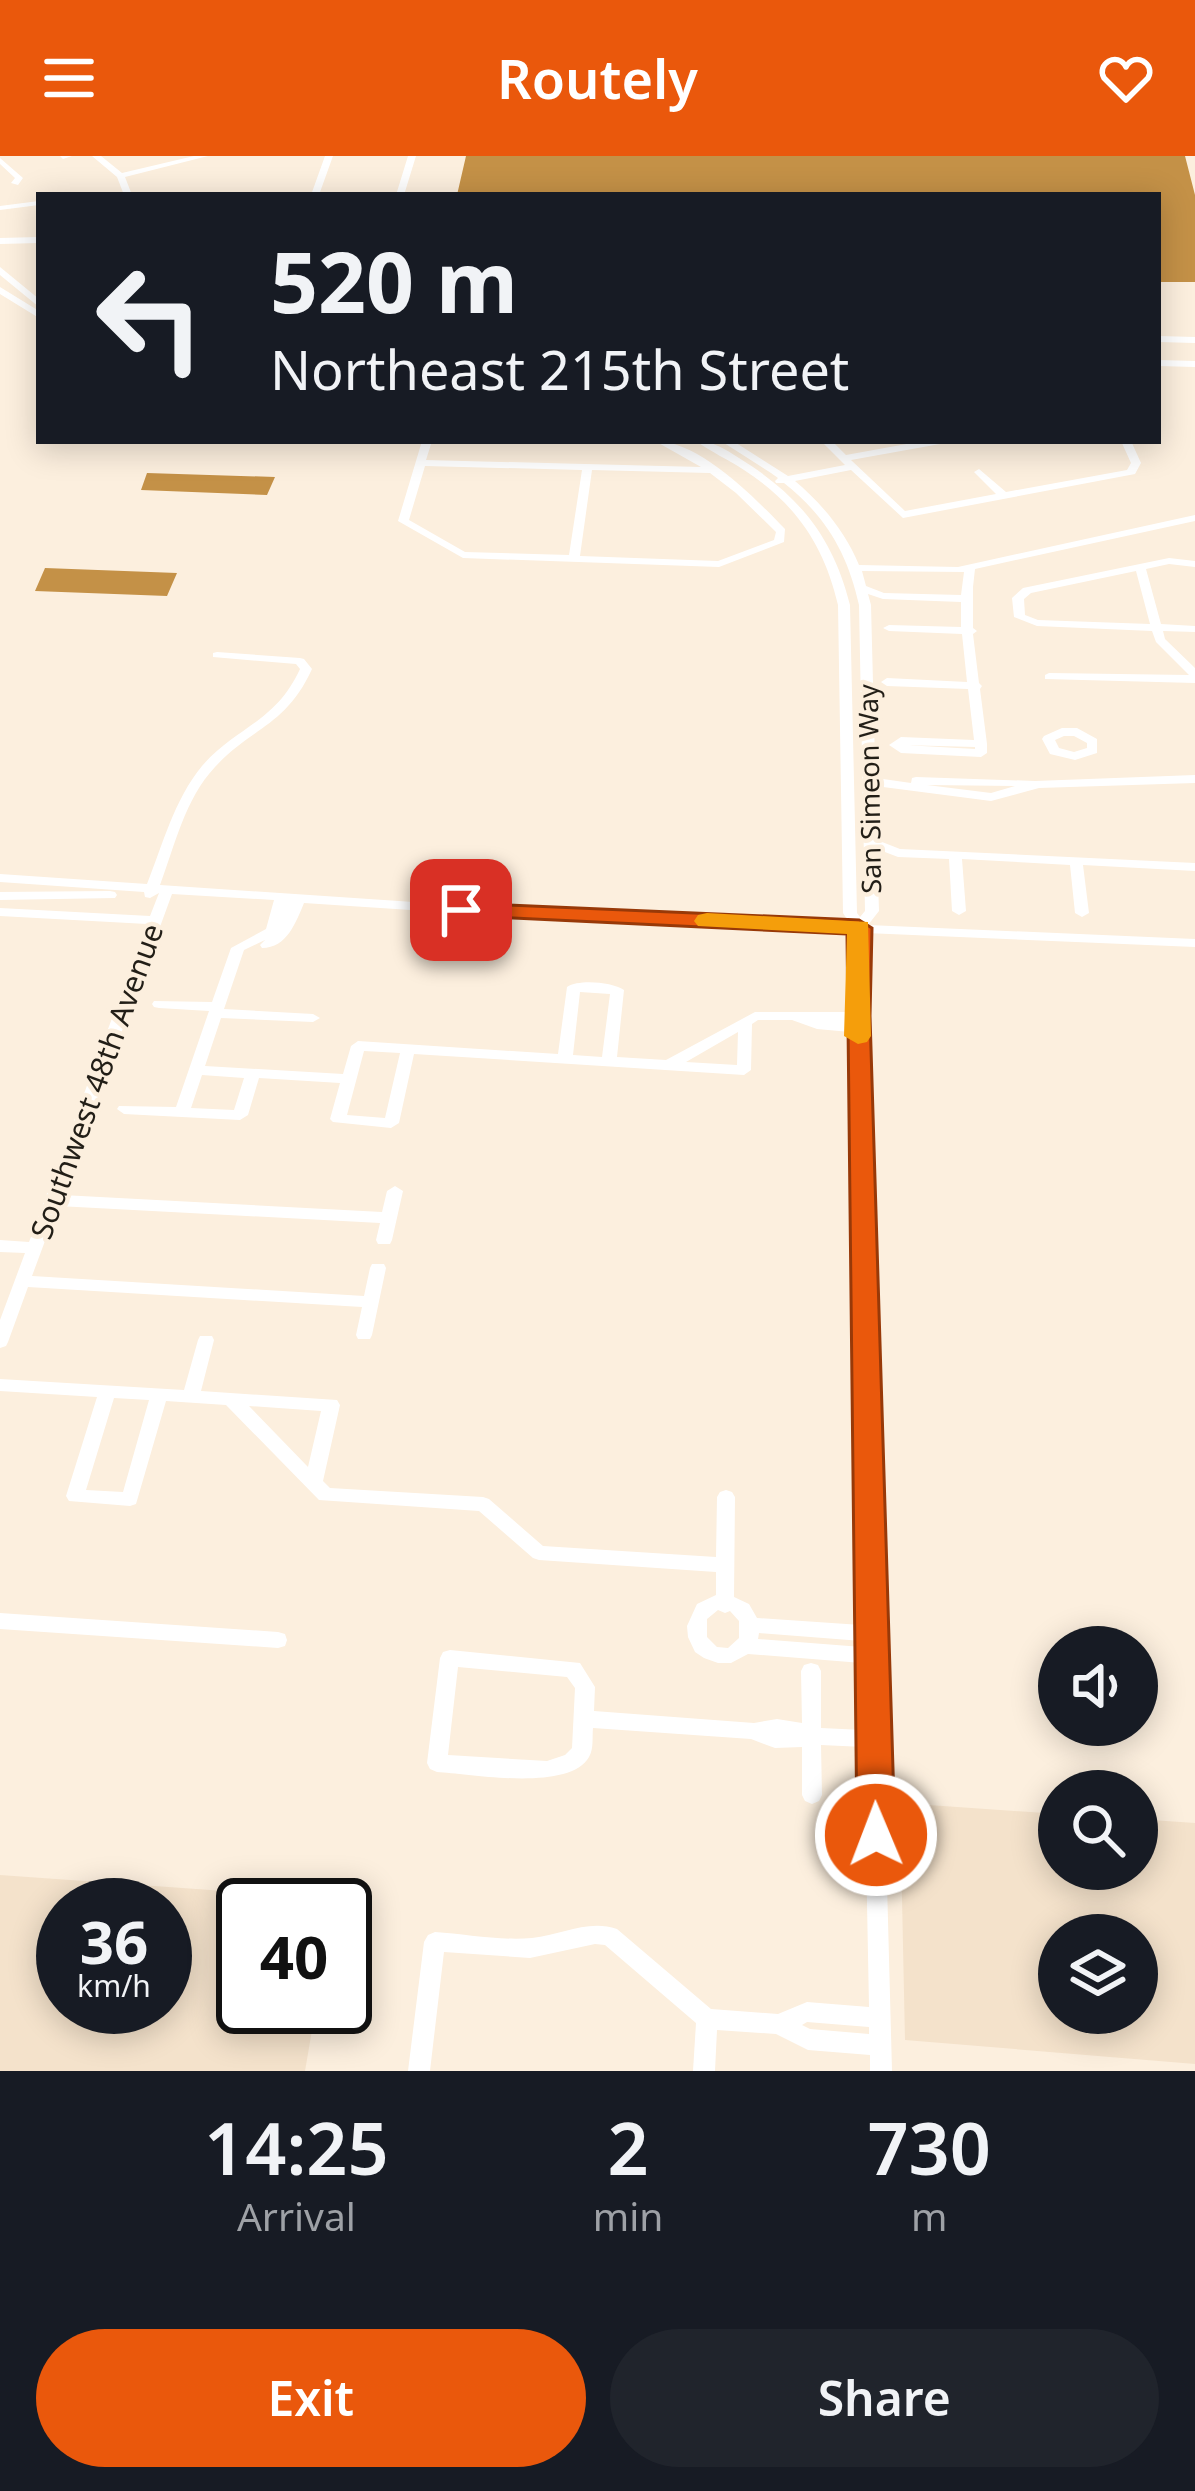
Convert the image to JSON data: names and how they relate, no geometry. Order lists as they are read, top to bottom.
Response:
{
  "streets": {
    "street": ["San Simeon Way", "Southwest 48th Avenue"]
  },
  "page": {
    "header": "Routely",
    "turn": ["520 m", "Northeast 215th Street"],
    "speed": "36 km/h",
    "limit": "40",
    "eta": [
      "14:25",
      "Arrival",
      "2",
      "min",
      "730",
      "m"
    ],
    "buttons": ["Exit", "Share"]
  }
}
